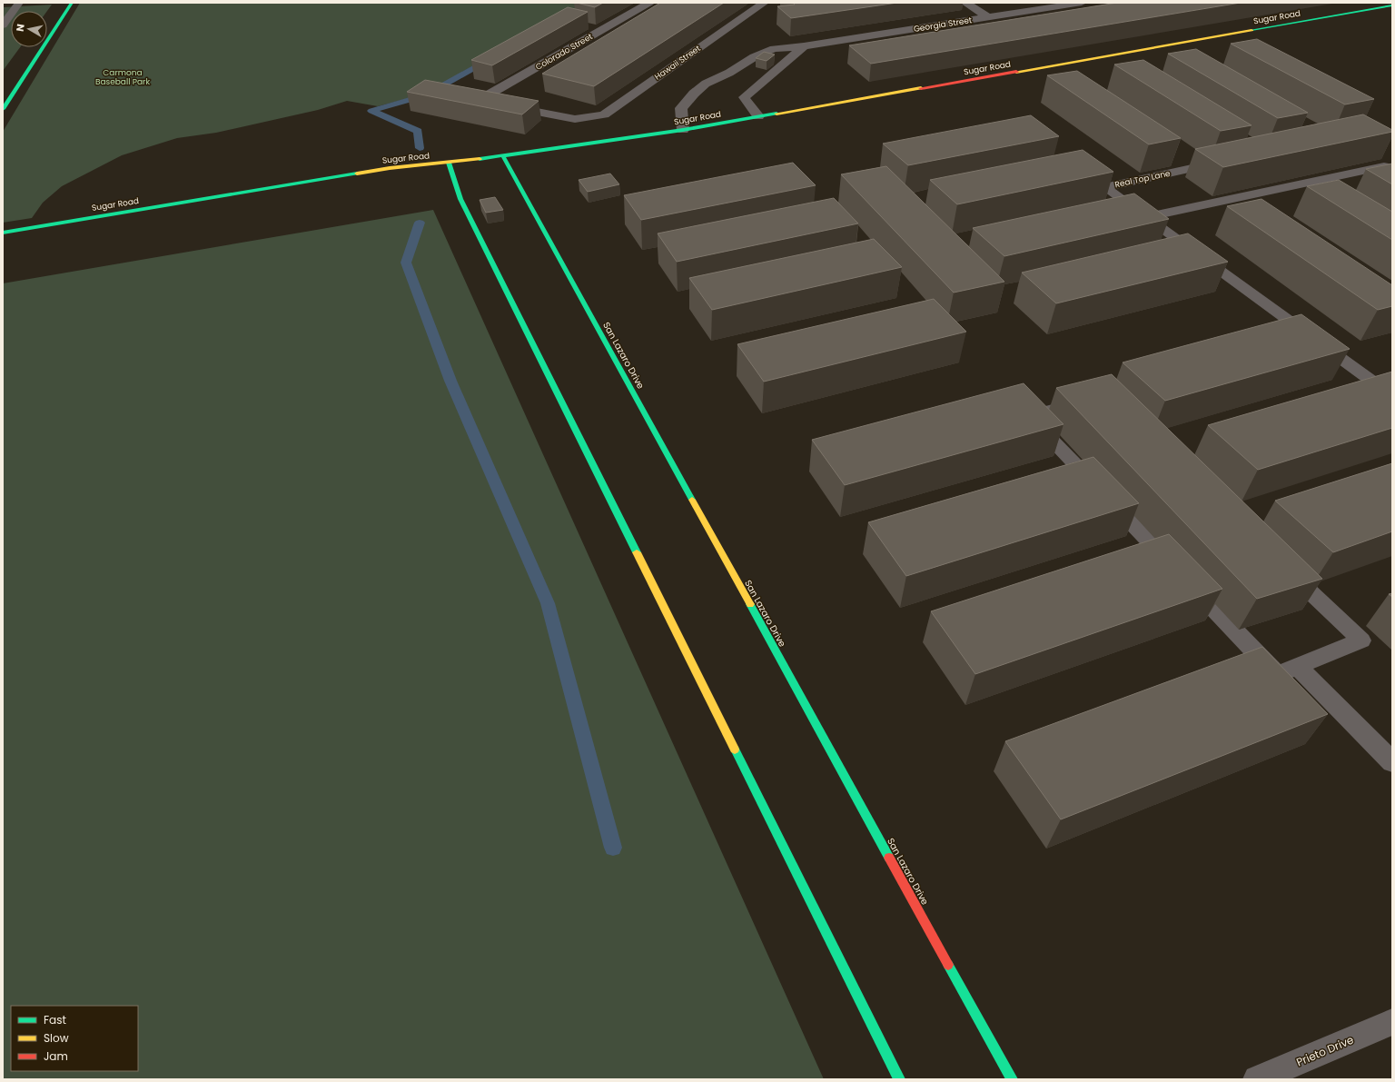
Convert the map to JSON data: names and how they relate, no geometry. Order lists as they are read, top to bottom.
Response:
{
  "streets": {
    "street": [
      "Sugar Road",
      "Georgia Street",
      "Colorado Street",
      "Hawaii Street",
      "San Lazaro Drive"
    ],
    "lane": ["Real Top Lane", "Prieto Drive"]
  },
  "crossings": [
    ["Sugar Road", "San Lazaro Drive"],
    ["Colorado Street", "Hawaii Street"]
  ],
  "parks": ["Carmona Baseball Park"],
  "legend": ["Fast", "Slow", "Jam"],
  "north": "left"
}
